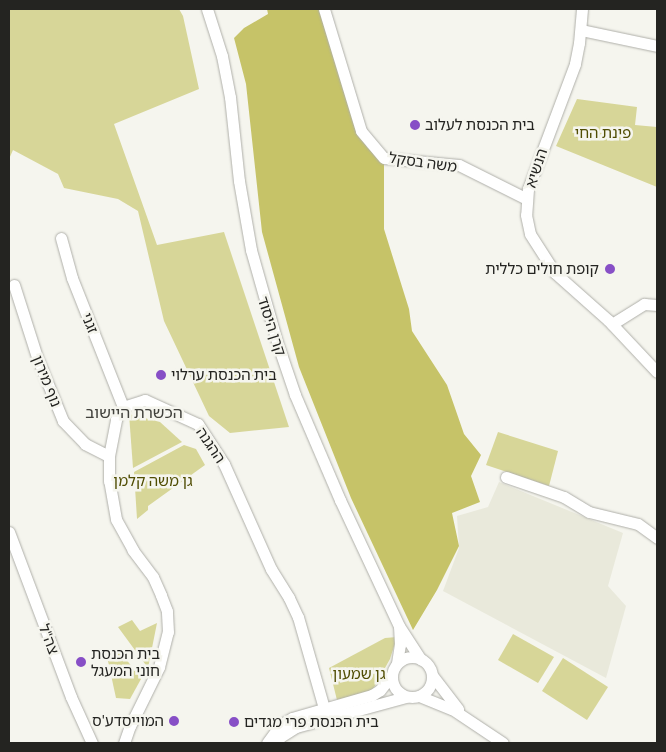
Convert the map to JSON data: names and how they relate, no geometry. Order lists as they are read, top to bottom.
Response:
{
  "streets": {
    "street": [
      "משה בסקל",
      "הנשיא",
      "זגני",
      "קרן היסוד",
      "נוף מירון",
      "ההגנה",
      "צה\"ל"
    ]
  },
  "crossings": [
    ["משה בסקל", "הנשיא"],
    ["זגני", "ההגנה"]
  ],
  "districts": ["הכשרת היישוב"],
  "parks": ["פינת החי", "גן משה קלמן", "גן שמעון"],
  "places": [
    "בית הכנסת לעלוב",
    "קופת חולים כללית",
    "בית הכנסת ערלוי",
    "בית הכנסת חוני המעגל",
    "המוייסדע'ס",
    "בית הכנסת פרי מגדים"
  ]
}
